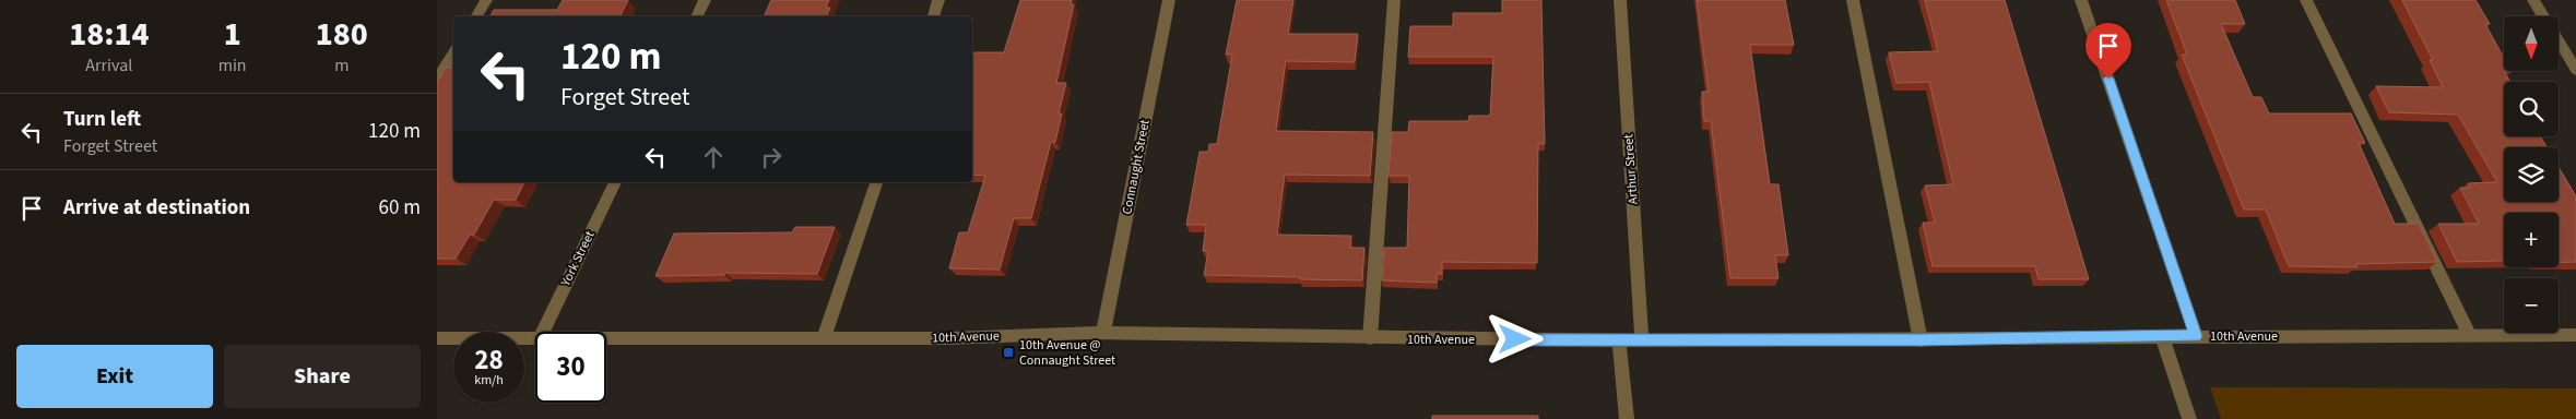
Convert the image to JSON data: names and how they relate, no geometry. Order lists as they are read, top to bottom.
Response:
{
  "streets": {
    "street": [
      "Connaught Street",
      "Arthur Street",
      "York Street",
      "10th Avenue"
    ]
  },
  "crossings": [
    ["Connaught Street", "10th Avenue"],
    ["Arthur Street", "10th Avenue"]
  ],
  "places": {
    "transit": ["10th Avenue @ Connaught Street"]
  },
  "north": "bottom",
  "page": {
    "eta": [
      "18:14",
      "Arrival",
      "1",
      "min",
      "180",
      "m"
    ],
    "map_buttons": ["+", "−"],
    "turn": ["120 m", "Forget Street"],
    "list": [
      {
        "name": "Turn left",
        "note": "Forget Street",
        "value": "120 m"
      },
      {
        "name": "Arrive at destination",
        "value": "60 m"
      }
    ],
    "speed": "28 km/h",
    "limit": "30",
    "buttons": ["Exit", "Share"]
  }
}
